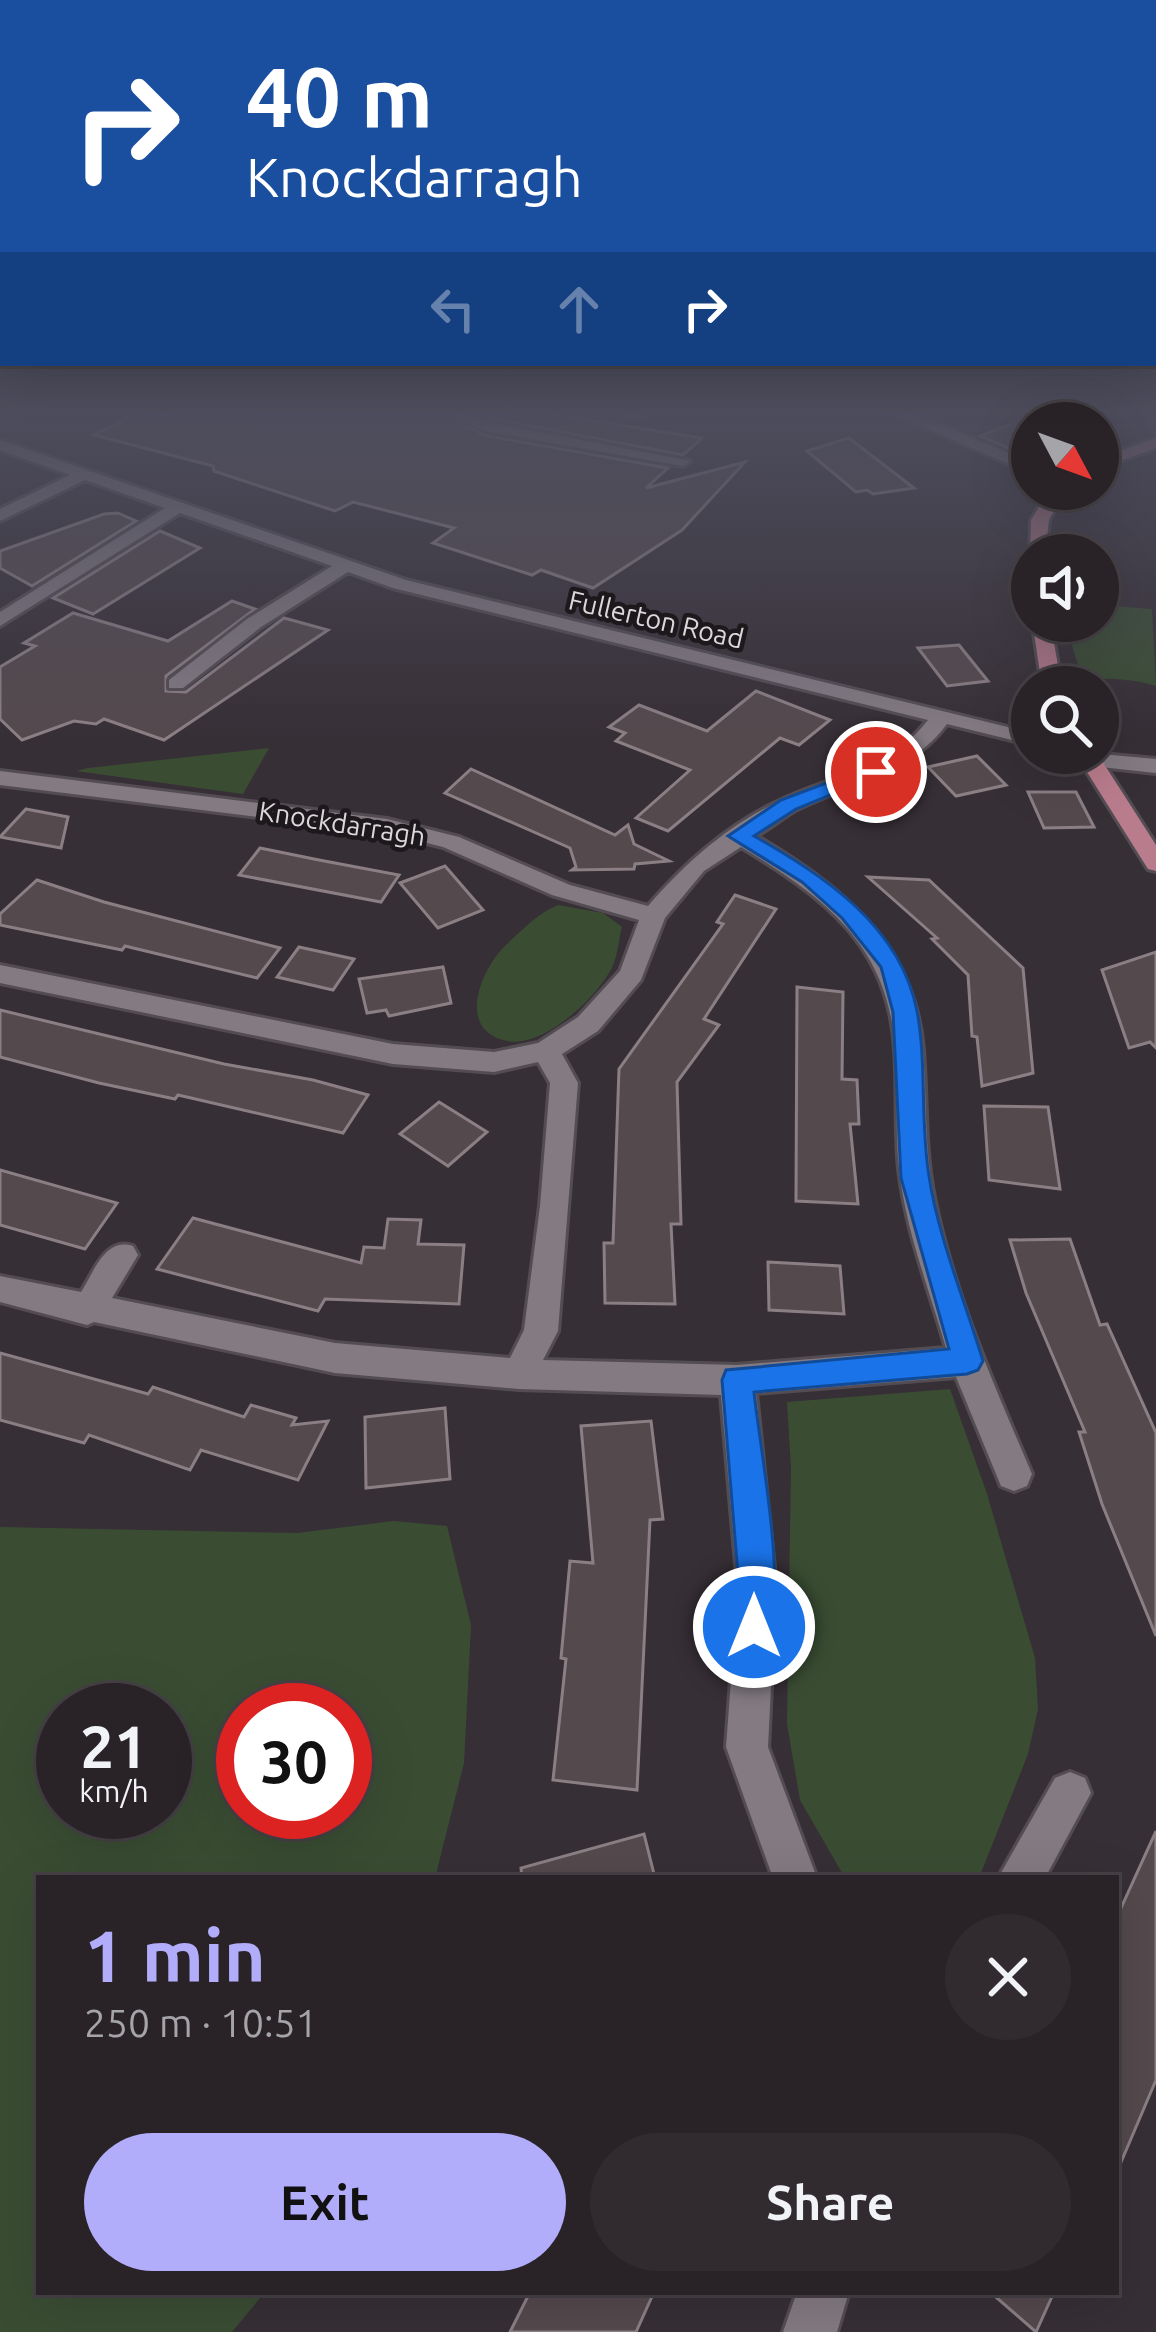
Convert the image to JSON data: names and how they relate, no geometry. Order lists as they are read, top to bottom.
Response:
{
  "streets": {
    "street": ["Fullerton Road", "Knockdarragh"]
  },
  "north": "bottom right",
  "page": {
    "turn": ["40 m", "Knockdarragh"],
    "speed": "21 km/h",
    "limit": "30",
    "heading": ["1 min", "250 m · 10:51"],
    "buttons": ["Exit", "Share"]
  }
}
